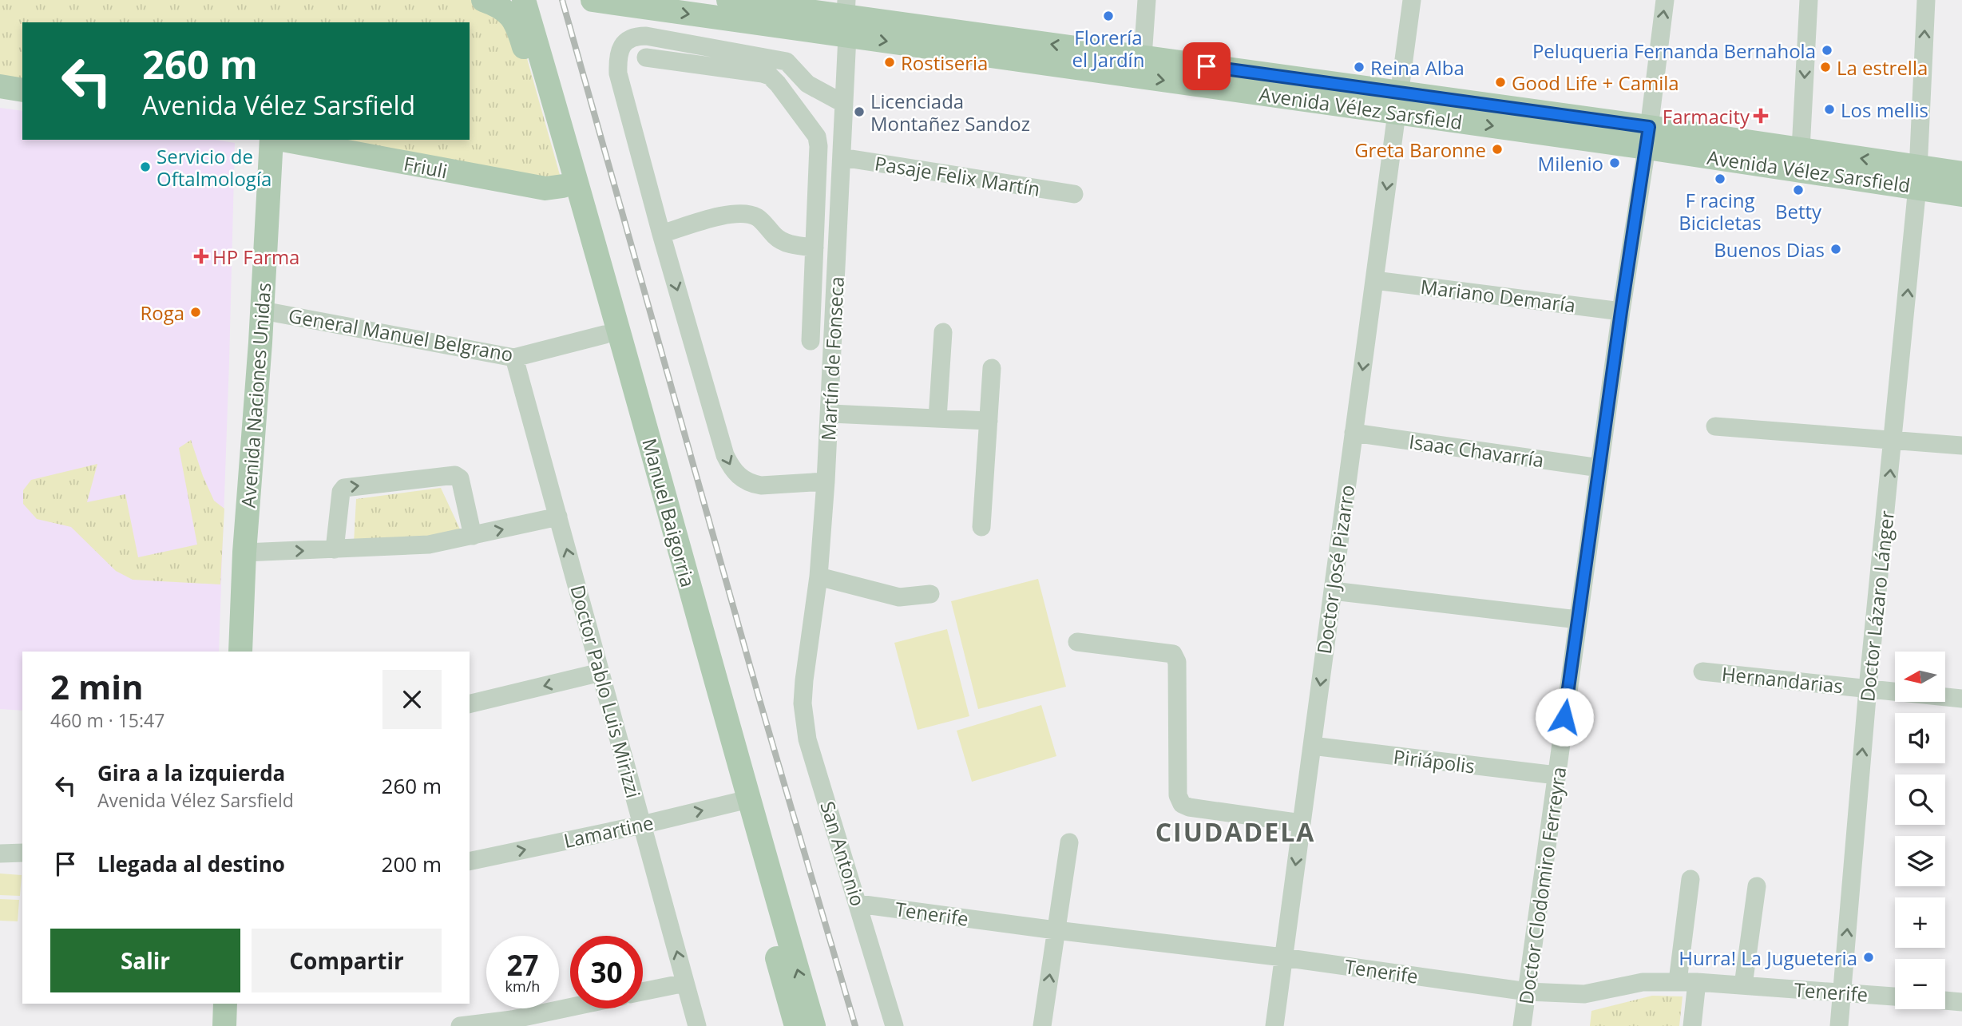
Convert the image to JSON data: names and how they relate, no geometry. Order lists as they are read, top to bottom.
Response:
{
  "streets": {
    "main road": [
      "Avenida Vélez Sarsfield",
      "Friuli",
      "Avenida Naciones Unidas",
      "Manuel Baigorria"
    ],
    "street": [
      "Pasaje Felix Martín",
      "Mariano Demaría",
      "General Manuel Belgrano",
      "Martín de Fonseca",
      "Isaac Chavarría",
      "Doctor José Pizarro",
      "Doctor Lázaro Lánger",
      "Hernandarias",
      "Doctor Pablo Luis Mirizzi",
      "Piriápolis",
      "Lamartine",
      "San Antonio",
      "Doctor Clodomiro Ferreyra",
      "Tenerife"
    ]
  },
  "crossings": [
    ["Avenida Vélez Sarsfield", "Martín de Fonseca"],
    ["Avenida Vélez Sarsfield", "Doctor José Pizarro"],
    ["Avenida Vélez Sarsfield", "Doctor Lázaro Lánger"],
    ["Avenida Vélez Sarsfield", "Doctor Clodomiro Ferreyra"],
    ["Friuli", "Manuel Baigorria"],
    ["Pasaje Felix Martín", "Martín de Fonseca"],
    ["Mariano Demaría", "Doctor José Pizarro"],
    ["Mariano Demaría", "Doctor Clodomiro Ferreyra"],
    ["General Manuel Belgrano", "Avenida Naciones Unidas"],
    ["General Manuel Belgrano", "Manuel Baigorria"],
    ["General Manuel Belgrano", "Doctor Pablo Luis Mirizzi"],
    ["Martín de Fonseca", "San Antonio"],
    ["Isaac Chavarría", "Doctor José Pizarro"],
    ["Isaac Chavarría", "Doctor Clodomiro Ferreyra"],
    ["Manuel Baigorria", "Lamartine"],
    ["Doctor José Pizarro", "Piriápolis"],
    ["Doctor José Pizarro", "Tenerife"],
    ["Doctor Lázaro Lánger", "Hernandarias"],
    ["Doctor Lázaro Lánger", "Tenerife"],
    ["Doctor Pablo Luis Mirizzi", "Lamartine"],
    ["Piriápolis", "Doctor Clodomiro Ferreyra"],
    ["San Antonio", "Tenerife"],
    ["Doctor Clodomiro Ferreyra", "Tenerife"]
  ],
  "one_way": ["Doctor José Pizarro", "Doctor Pablo Luis Mirizzi"],
  "districts": ["CIUDADELA"],
  "places": {
    "other": [
      "Florería el Jardín",
      "Peluqueria Fernanda Bernahola",
      "Rostiseria",
      "Reina Alba",
      "La estrella",
      "Good Life + Camila",
      "Los mellis",
      "Licenciada Montañez Sandoz",
      "Greta Baronne",
      "Milenio",
      "Servicio de Oftalmología",
      "F racing Bicicletas",
      "Betty",
      "Buenos Dias",
      "Roga",
      "Hurra! La Jugueteria"
    ],
    "health": ["Farmacity", "HP Farma"]
  },
  "north": "left",
  "page": {
    "turn": ["260 m", "Avenida Vélez Sarsfield"],
    "map_buttons": ["+", "−"],
    "heading": ["2 min", "460 m · 15:47"],
    "list": [
      {
        "name": "Gira a la izquierda",
        "note": "Avenida Vélez Sarsfield",
        "value": "260 m"
      },
      {
        "name": "Llegada al destino",
        "value": "200 m"
      }
    ],
    "buttons": ["Salir", "Compartir"],
    "speed": "27 km/h",
    "limit": "30"
  }
}
